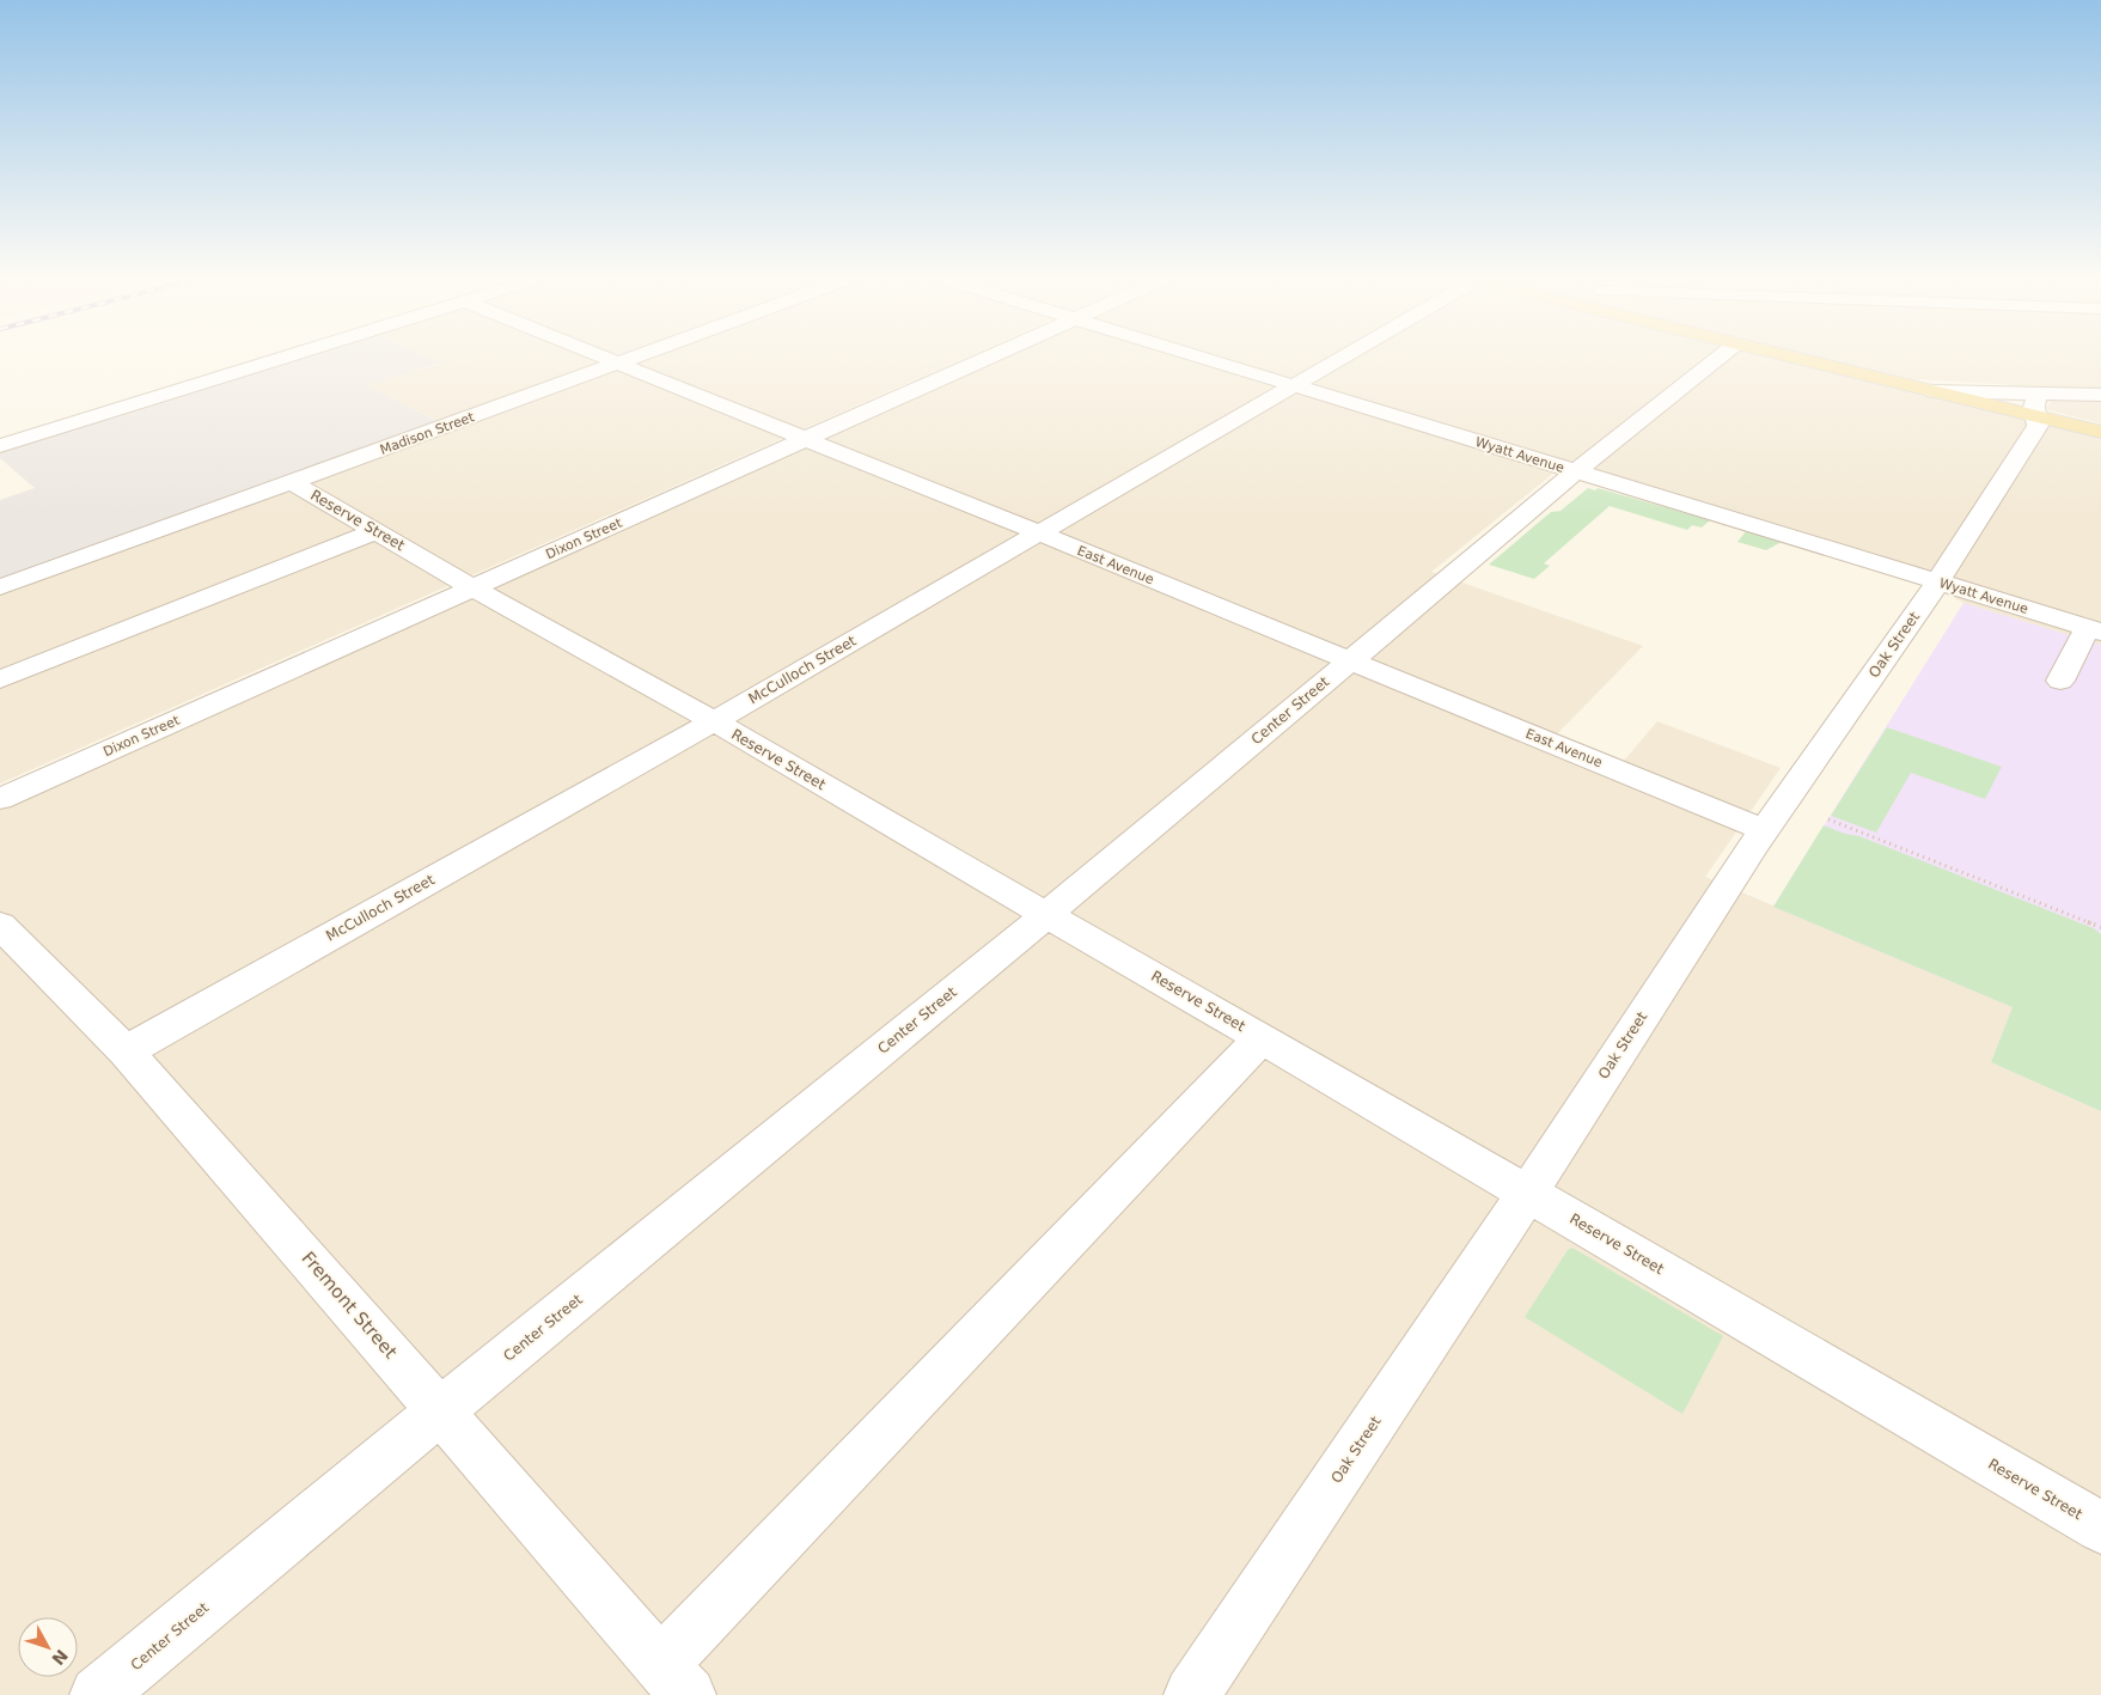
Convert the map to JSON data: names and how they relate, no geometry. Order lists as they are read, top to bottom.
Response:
{
  "streets": {
    "street": [
      "Madison Street",
      "Wyatt Avenue",
      "Reserve Street",
      "Dixon Street",
      "East Avenue",
      "Oak Street",
      "McCulloch Street",
      "Center Street",
      "Fremont Street"
    ]
  },
  "crossings": [
    ["Madison Street", "Reserve Street"],
    ["Madison Street", "East Avenue"],
    ["Wyatt Avenue", "Oak Street"],
    ["Wyatt Avenue", "McCulloch Street"],
    ["Wyatt Avenue", "Center Street"],
    ["Reserve Street", "Dixon Street"],
    ["Reserve Street", "Oak Street"],
    ["Reserve Street", "McCulloch Street"],
    ["Reserve Street", "Center Street"],
    ["Dixon Street", "East Avenue"],
    ["East Avenue", "Oak Street"],
    ["East Avenue", "McCulloch Street"],
    ["East Avenue", "Center Street"],
    ["McCulloch Street", "Fremont Street"],
    ["Center Street", "Fremont Street"]
  ],
  "north": "bottom right"
}
